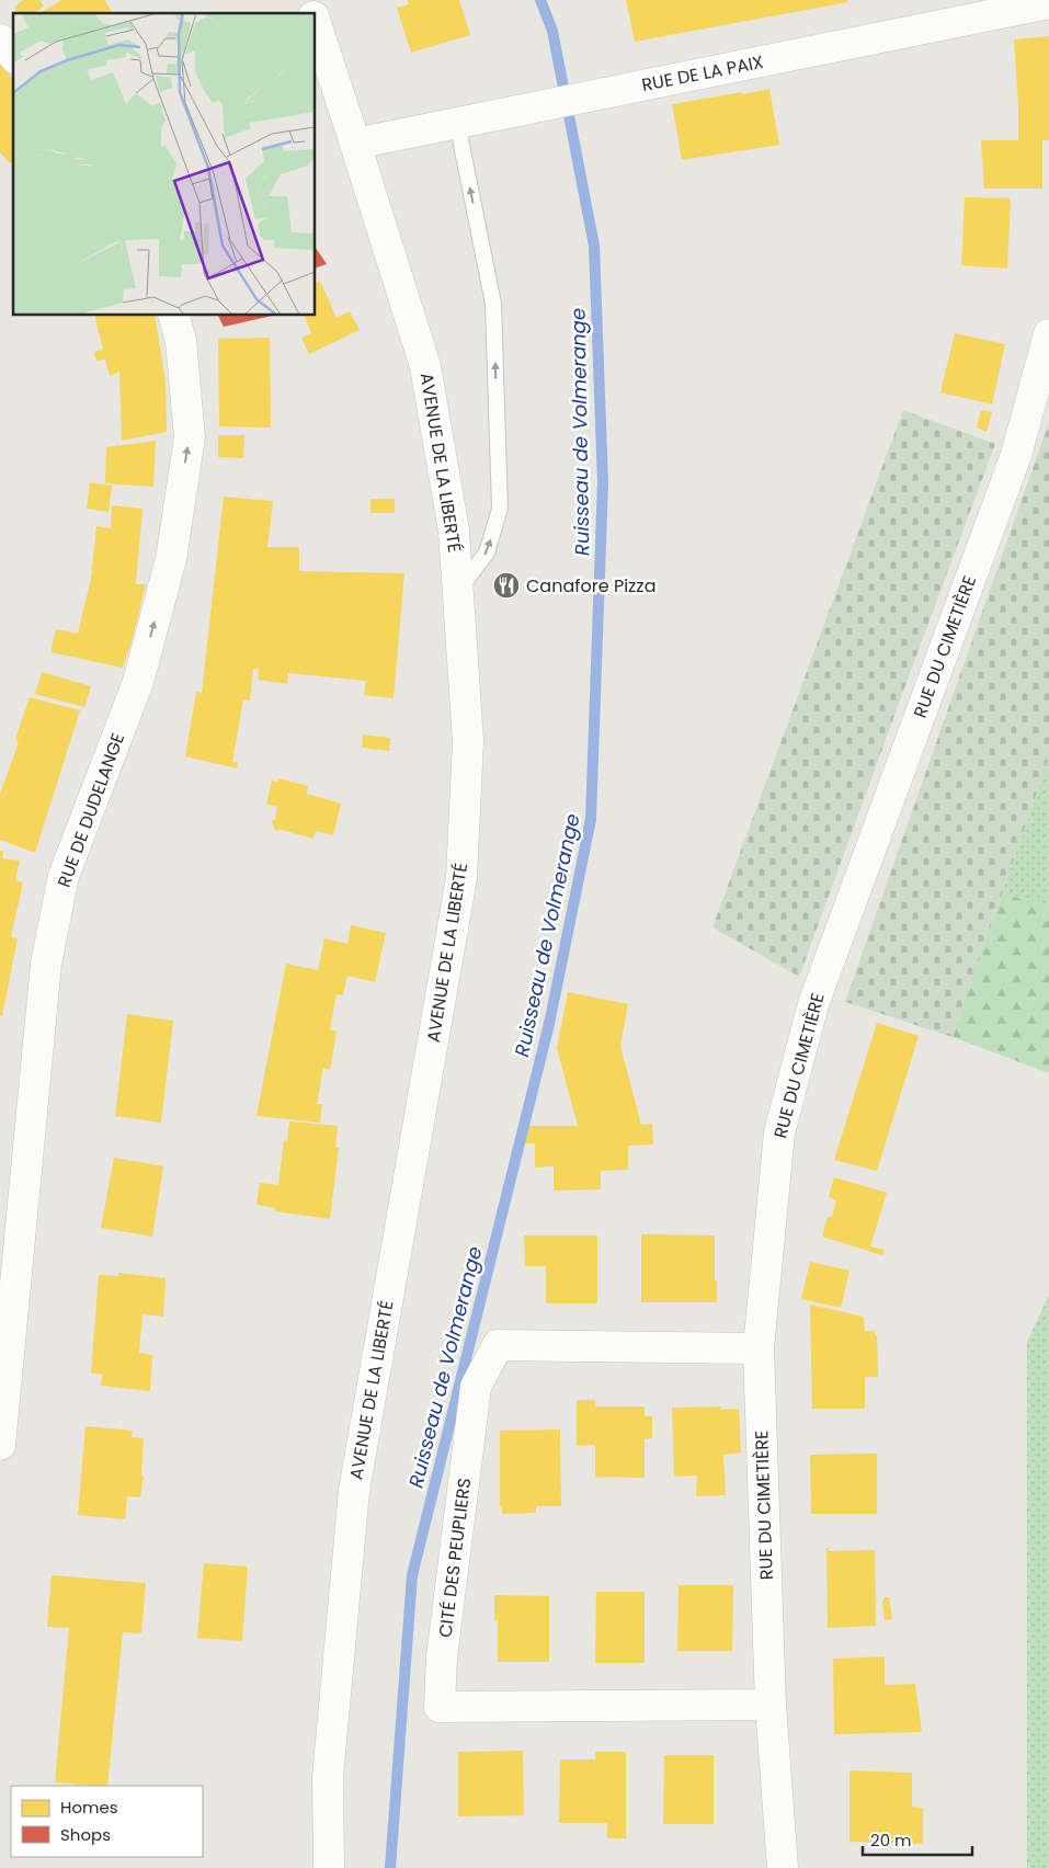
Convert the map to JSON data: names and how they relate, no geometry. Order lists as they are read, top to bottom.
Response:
{
  "streets": {
    "street": [
      "RUE DE LA PAIX",
      "AVENUE DE LA LIBERTÉ",
      "RUE DU CIMETIÈRE",
      "RUE DE DUDELANGE",
      "CITÉ DES PEUPLIERS"
    ]
  },
  "crossings": [
    ["RUE DE LA PAIX", "AVENUE DE LA LIBERTÉ"],
    ["RUE DU CIMETIÈRE", "CITÉ DES PEUPLIERS"]
  ],
  "one_way": ["RUE DE DUDELANGE"],
  "water": ["Ruisseau de Volmerange"],
  "places": {
    "restaurant": ["Canafore Pizza"]
  },
  "legend": ["Homes", "Shops"],
  "scale_bar": "20 m"
}
